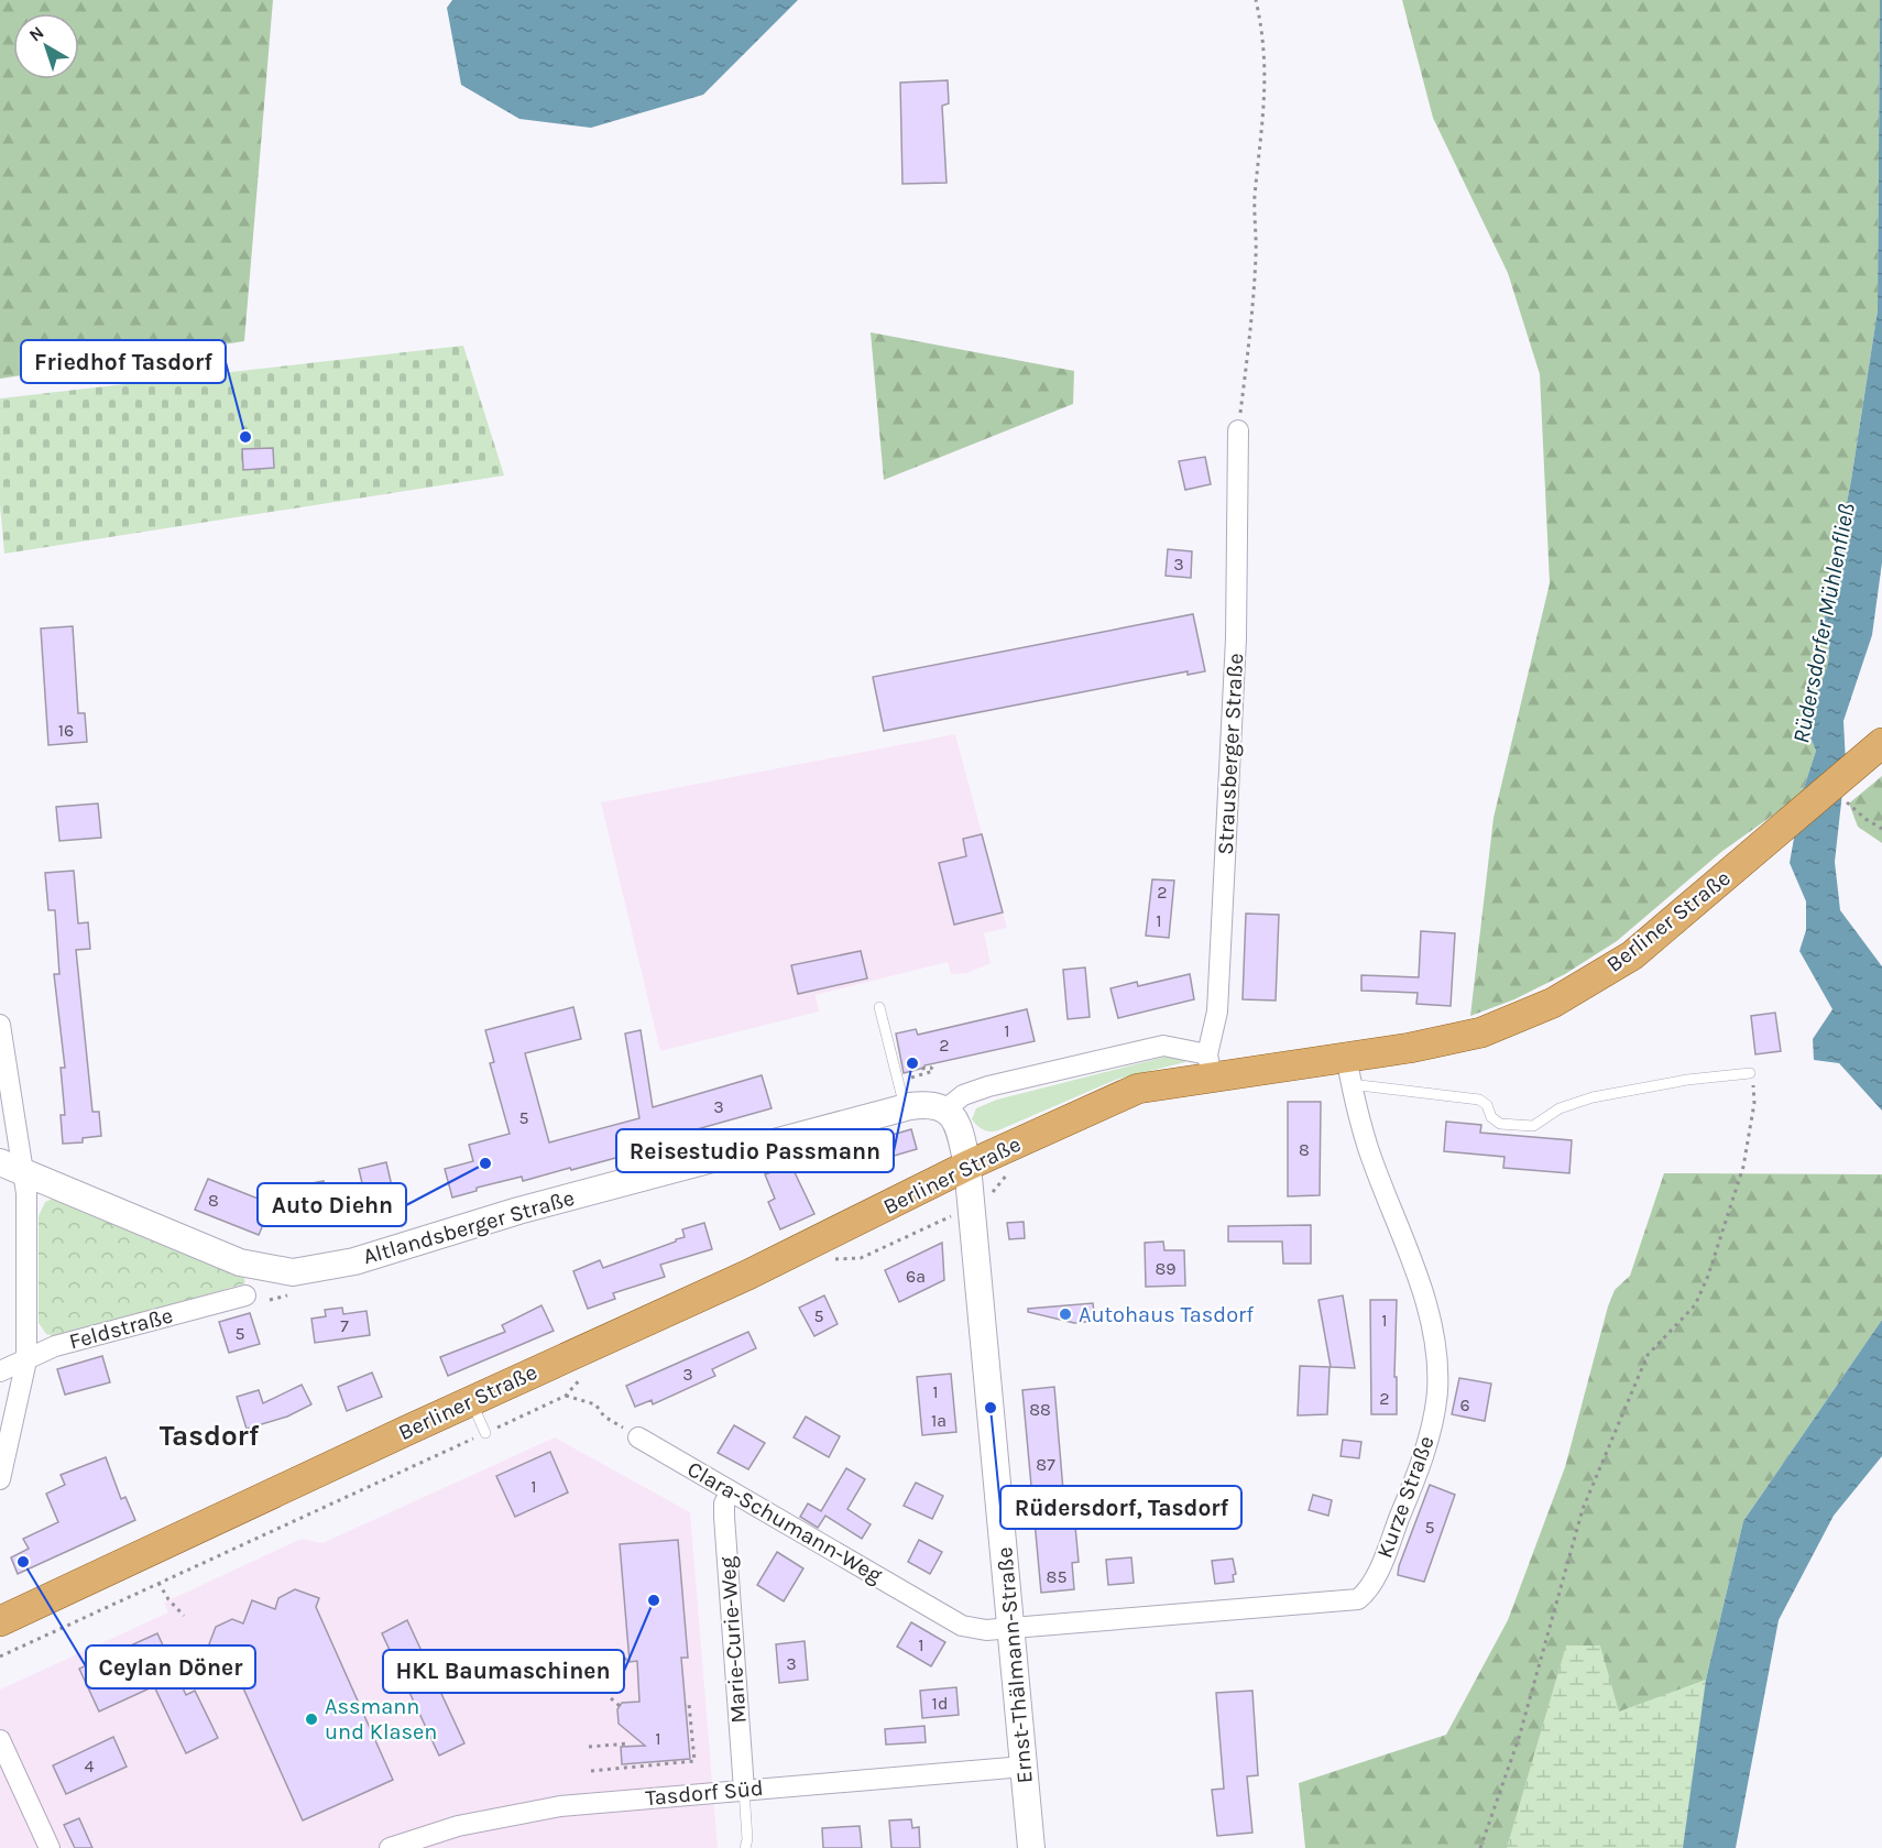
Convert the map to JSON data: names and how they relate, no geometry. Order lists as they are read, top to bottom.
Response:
{
  "streets": {
    "main road": ["Berliner Straße", "Altlandsberger Straße", "Ernst-Thälmann-Straße"],
    "street": [
      "Strausberger Straße",
      "Feldstraße",
      "Kurze Straße",
      "Clara-Schumann-Weg",
      "Marie-Curie-Weg",
      "Tasdorf Süd"
    ]
  },
  "crossings": [
    ["Strausberger Straße", "Berliner Straße"],
    ["Berliner Straße", "Kurze Straße"],
    ["Berliner Straße", "Clara-Schumann-Weg"],
    ["Berliner Straße", "Ernst-Thälmann-Straße"],
    ["Kurze Straße", "Clara-Schumann-Weg"],
    ["Kurze Straße", "Ernst-Thälmann-Straße"],
    ["Clara-Schumann-Weg", "Marie-Curie-Weg"],
    ["Clara-Schumann-Weg", "Ernst-Thälmann-Straße"],
    ["Marie-Curie-Weg", "Tasdorf Süd"],
    ["Ernst-Thälmann-Straße", "Tasdorf Süd"]
  ],
  "districts": ["Tasdorf"],
  "water": ["Rüdersdorfer Mühlenfließ"],
  "places": [
    "Friedhof Tasdorf",
    "Reisestudio Passmann",
    "Auto Diehn",
    "Autohaus Tasdorf",
    "Rüdersdorf, Tasdorf",
    "Ceylan Döner",
    "HKL Baumaschinen",
    "Assmann und Klasen"
  ],
  "house_numbers": [
    "3",
    "16",
    "2",
    "1",
    "1",
    "2",
    "3",
    "5",
    "8",
    "8",
    "89",
    "6a",
    "5",
    "1",
    "7",
    "5",
    "3",
    "1",
    "2",
    "6",
    "88",
    "1a",
    "87",
    "1",
    "5",
    "85",
    "1",
    "3",
    "1d",
    "1",
    "4"
  ],
  "north": "top left"
}
